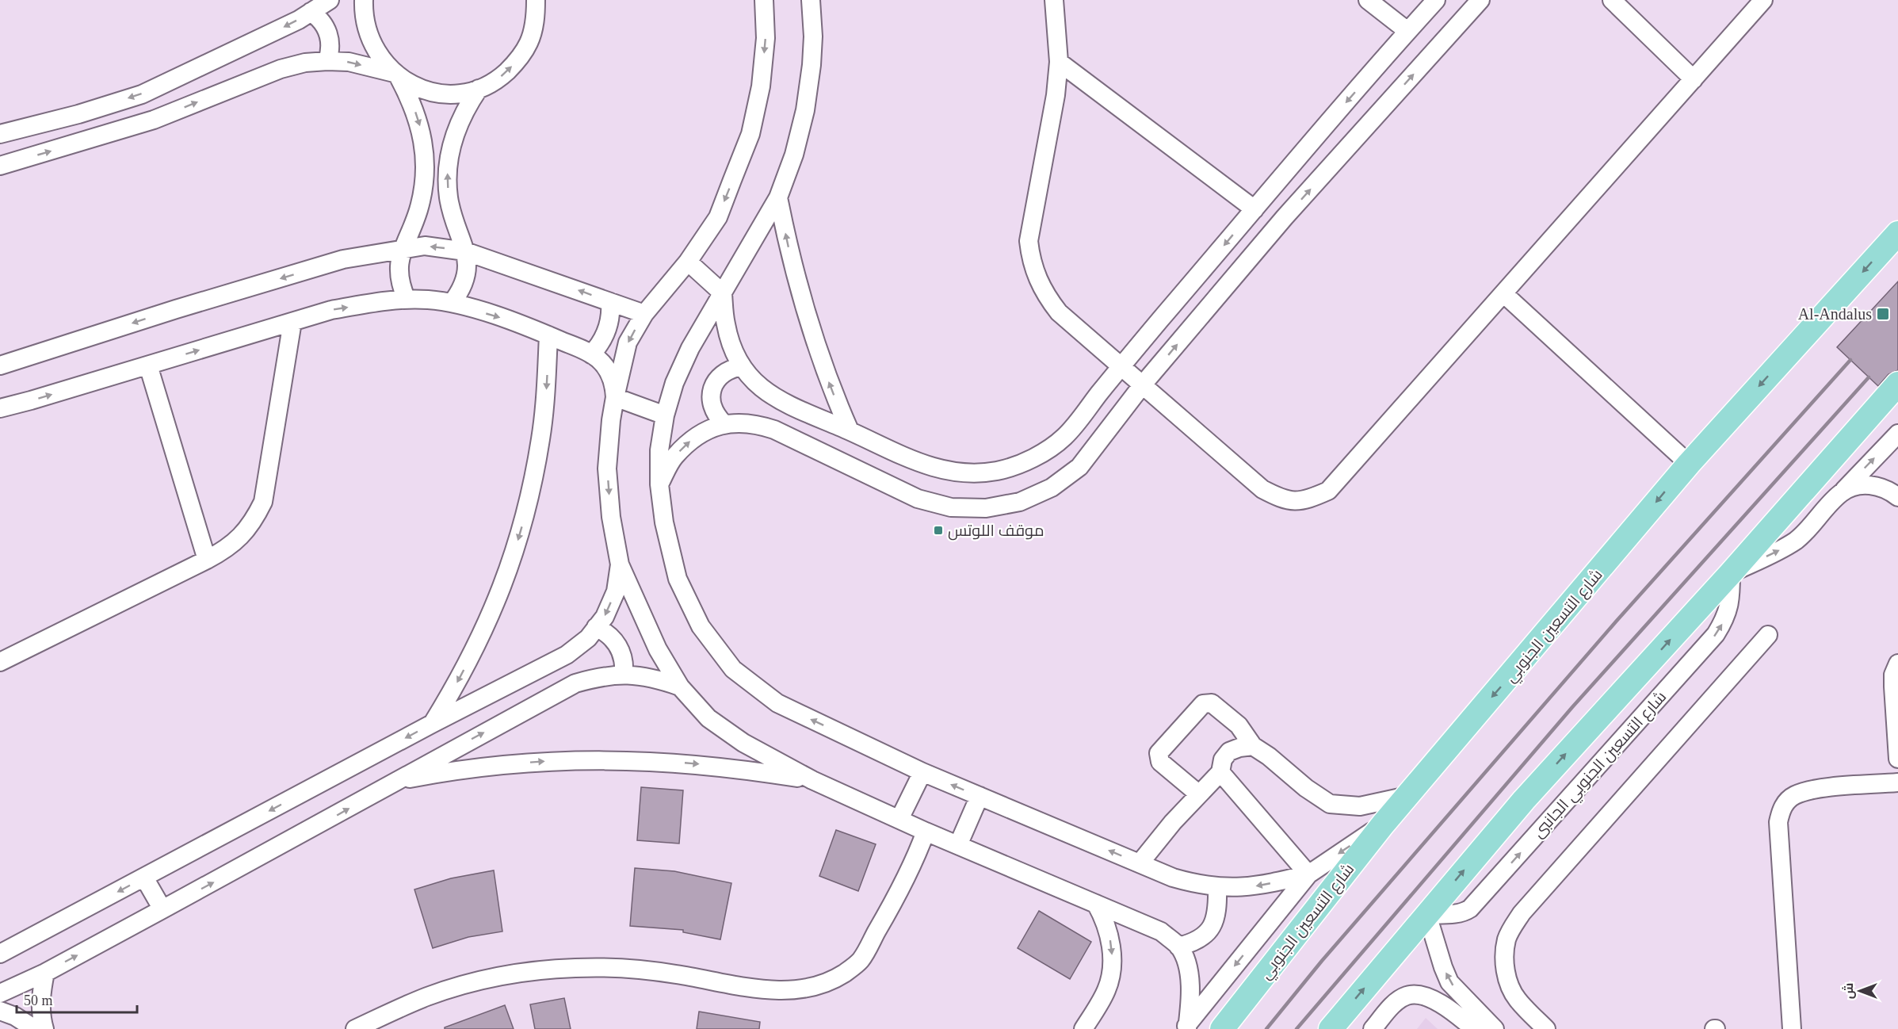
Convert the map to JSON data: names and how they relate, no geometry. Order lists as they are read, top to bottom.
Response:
{
  "streets": {
    "main road": ["شارع التسعين الجنوبي"],
    "street": ["شارع التسعين الجنوبي الجانبى"]
  },
  "one_way": ["شارع التسعين الجنوبي الجانبى"],
  "places": {
    "transit": ["Al-Andalus", "موقف اللوتس"]
  },
  "scale_bar": "50 m",
  "north": "left"
}
